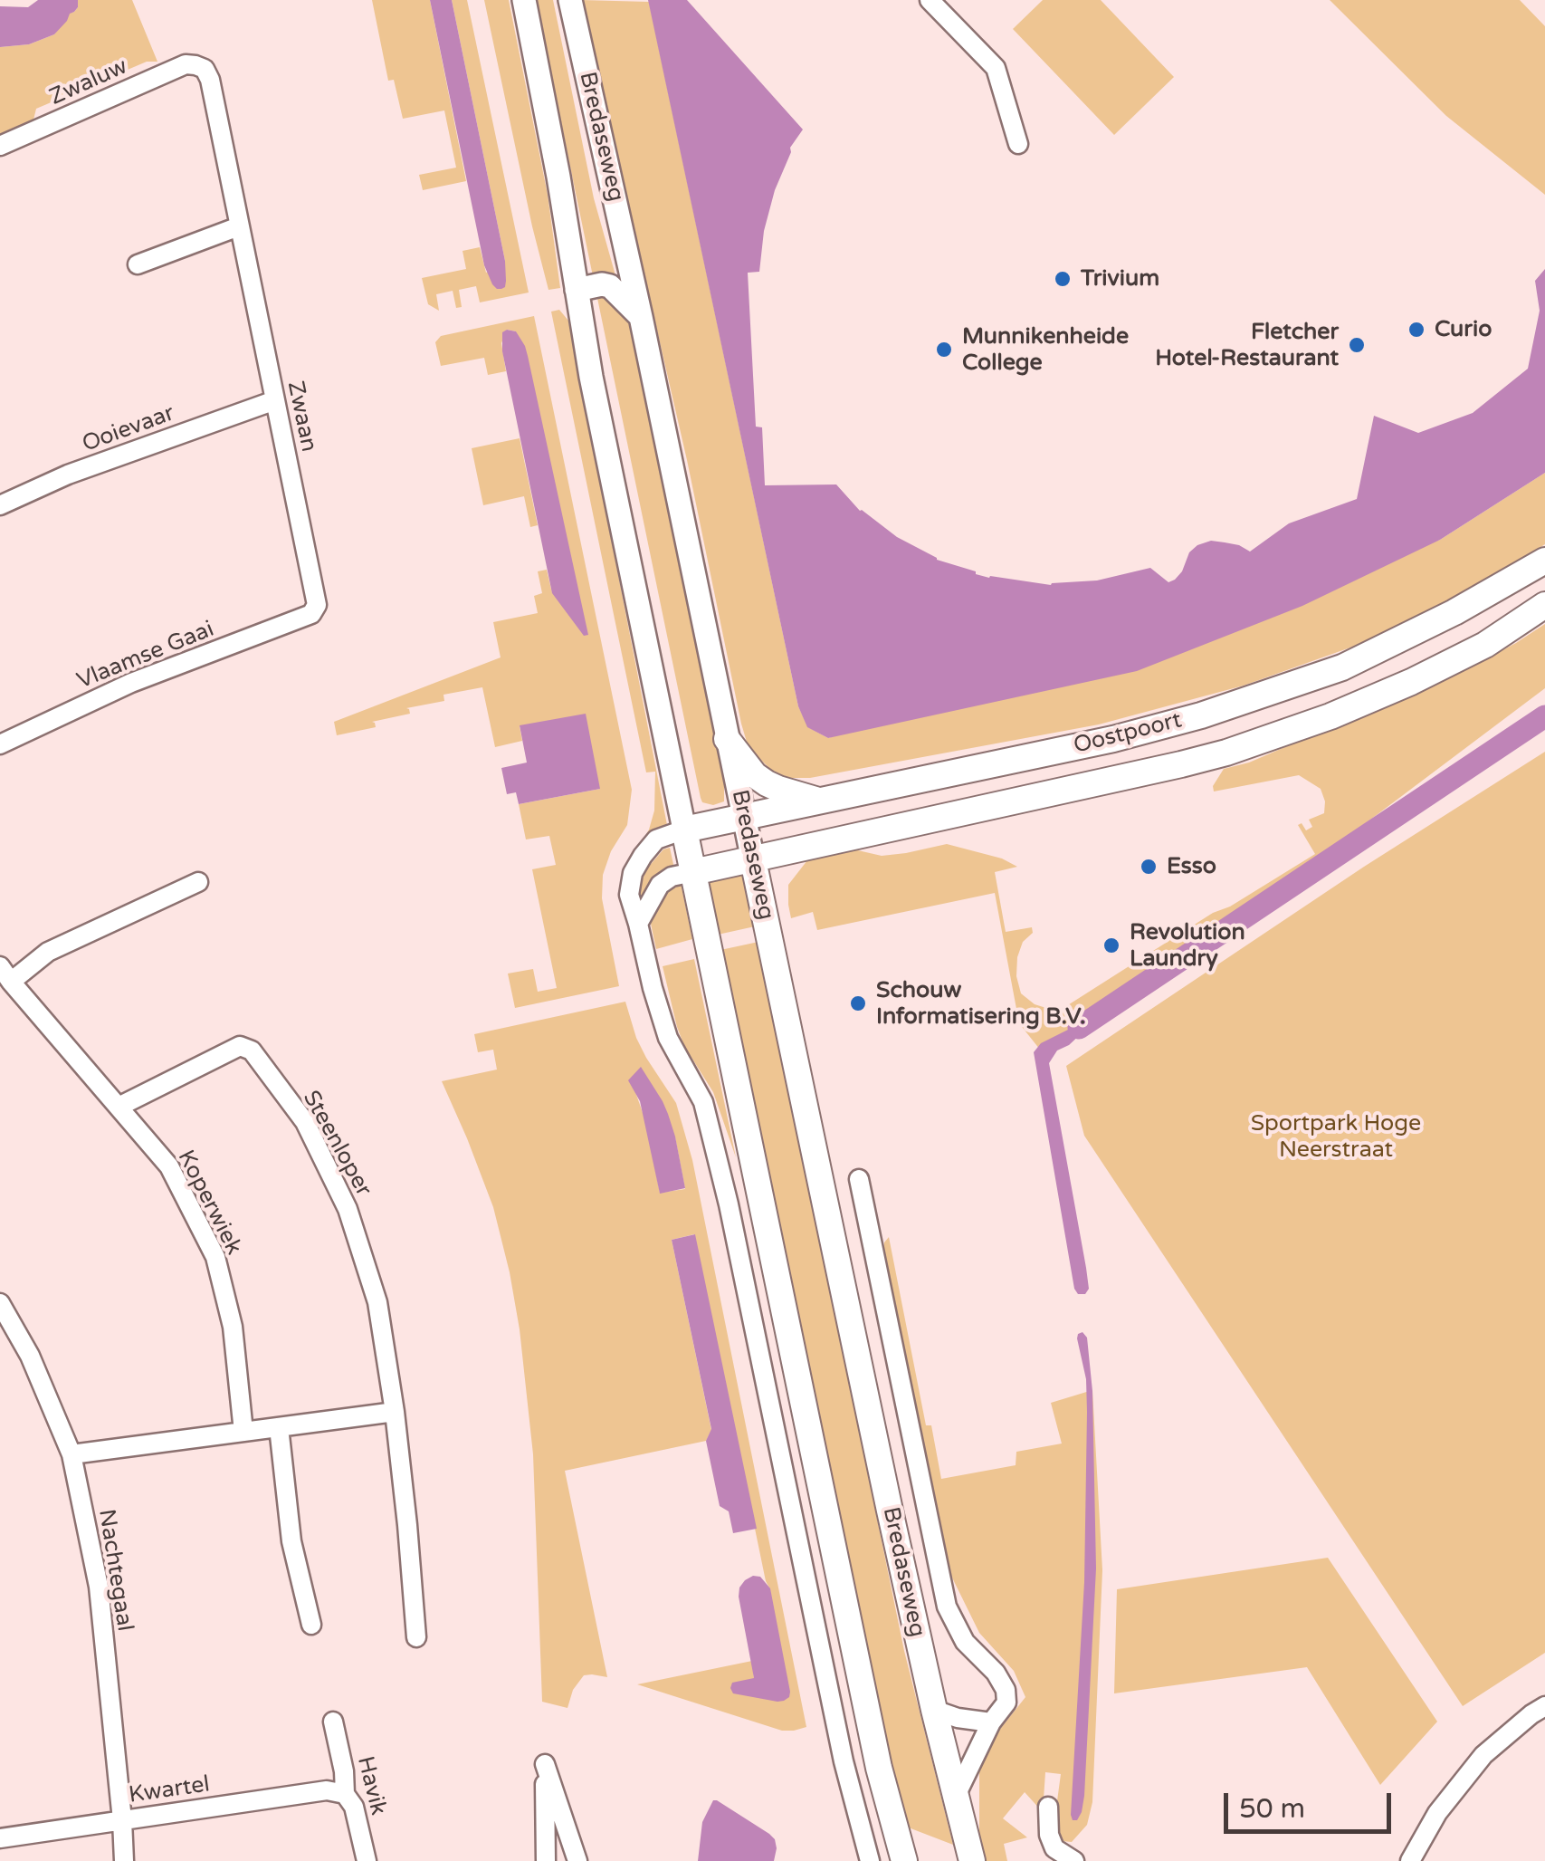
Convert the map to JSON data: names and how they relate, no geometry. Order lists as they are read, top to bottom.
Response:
{
  "streets": {
    "main road": ["Bredaseweg", "Oostpoort"],
    "street": [
      "Zwaluw",
      "Zwaan",
      "Ooievaar",
      "Vlaamse Gaai",
      "Steenloper",
      "Koperwiek",
      "Nachtegaal",
      "Havik",
      "Kwartel"
    ]
  },
  "crossings": [
    ["Zwaluw", "Zwaan"],
    ["Bredaseweg", "Oostpoort"],
    ["Zwaan", "Ooievaar"],
    ["Zwaan", "Vlaamse Gaai"],
    ["Steenloper", "Koperwiek"],
    ["Nachtegaal", "Kwartel"],
    ["Havik", "Kwartel"]
  ],
  "parks": ["Sportpark Hoge Neerstraat"],
  "places": [
    "Trivium",
    "Curio",
    "Fletcher Hotel-Restaurant",
    "Munnikenheide College",
    "Esso",
    "Revolution Laundry",
    "Schouw Informatisering B.V."
  ],
  "scale_bar": "50 m"
}
